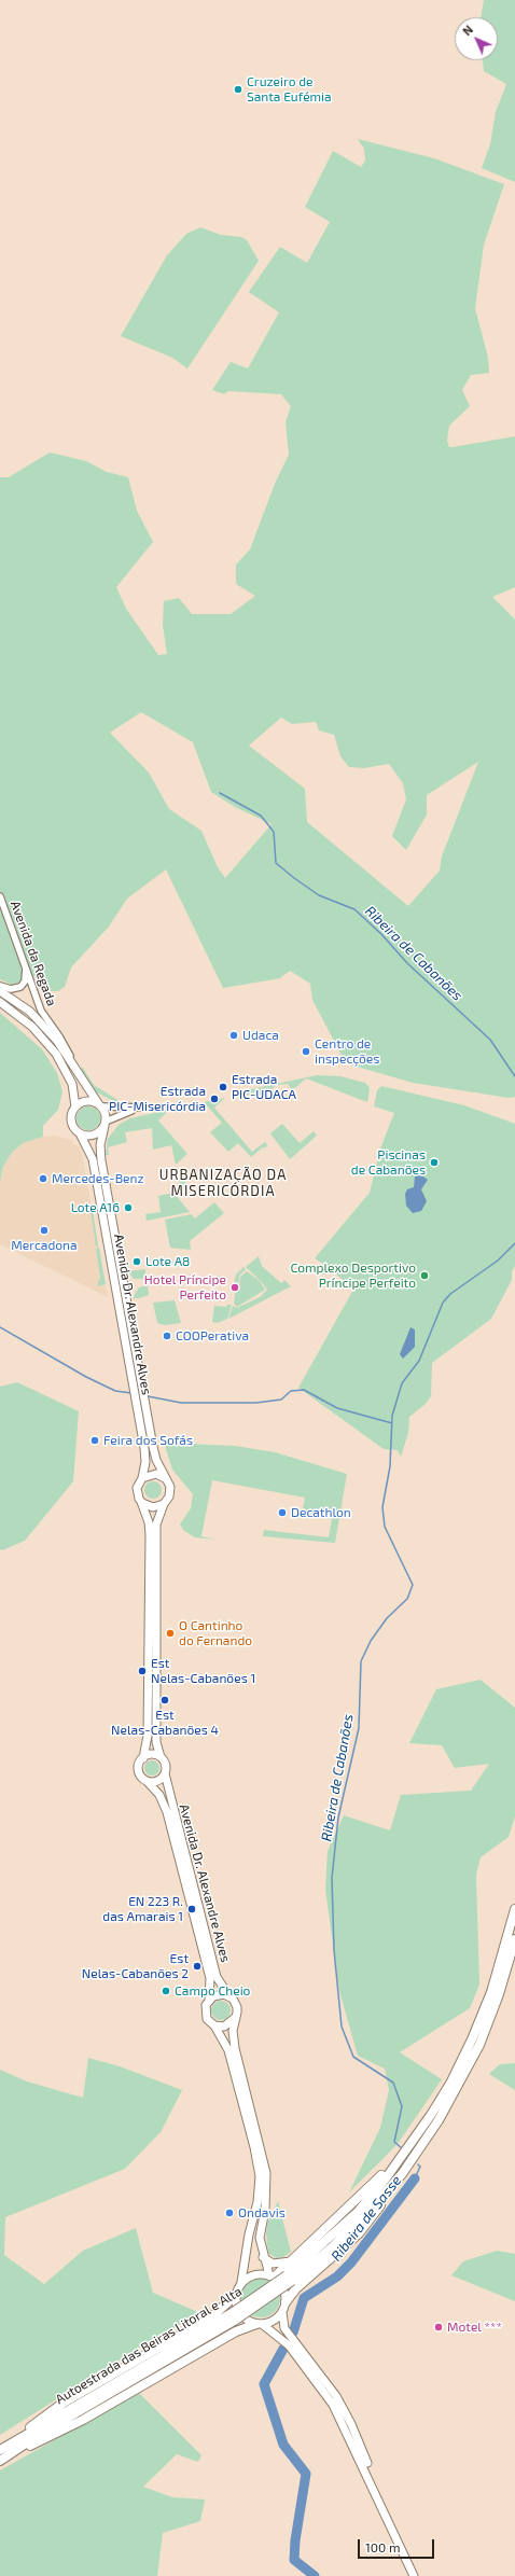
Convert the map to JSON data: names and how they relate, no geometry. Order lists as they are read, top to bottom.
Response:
{
  "streets": {
    "highway": ["Autoestrada das Beiras Litoral e Alta"],
    "main road": ["Avenida Dr. Alexandre Alves"],
    "street": ["Avenida da Regada"]
  },
  "districts": ["URBANIZAÇÃO DA MISERICÓRDIA"],
  "water": ["Ribeira de Cabanões", "Ribeira de Sasse"],
  "places": [
    "Cruzeiro de Santa Eufémia",
    "Udaca",
    "Centro de inspecções",
    "Estrada PIC-UDACA",
    "Estrada PIC-Misericórdia",
    "Piscinas de Cabanões",
    "Mercedes-Benz",
    "Lote A16",
    "Mercadona",
    "Lote A8",
    "Complexo Desportivo Príncipe Perfeito",
    "Hotel Príncipe Perfeito",
    "COOPerativa",
    "Feira dos Sofás",
    "Decathlon",
    "O Cantinho do Fernando",
    "Est Nelas-Cabanões 1",
    "Est Nelas-Cabanões 4",
    "EN 223 R. das Amarais 1",
    "Est Nelas-Cabanões 2",
    "Campo Cheio",
    "Ondavis",
    "Motel ***"
  ],
  "scale_bar": "100 m",
  "north": "top left"
}
